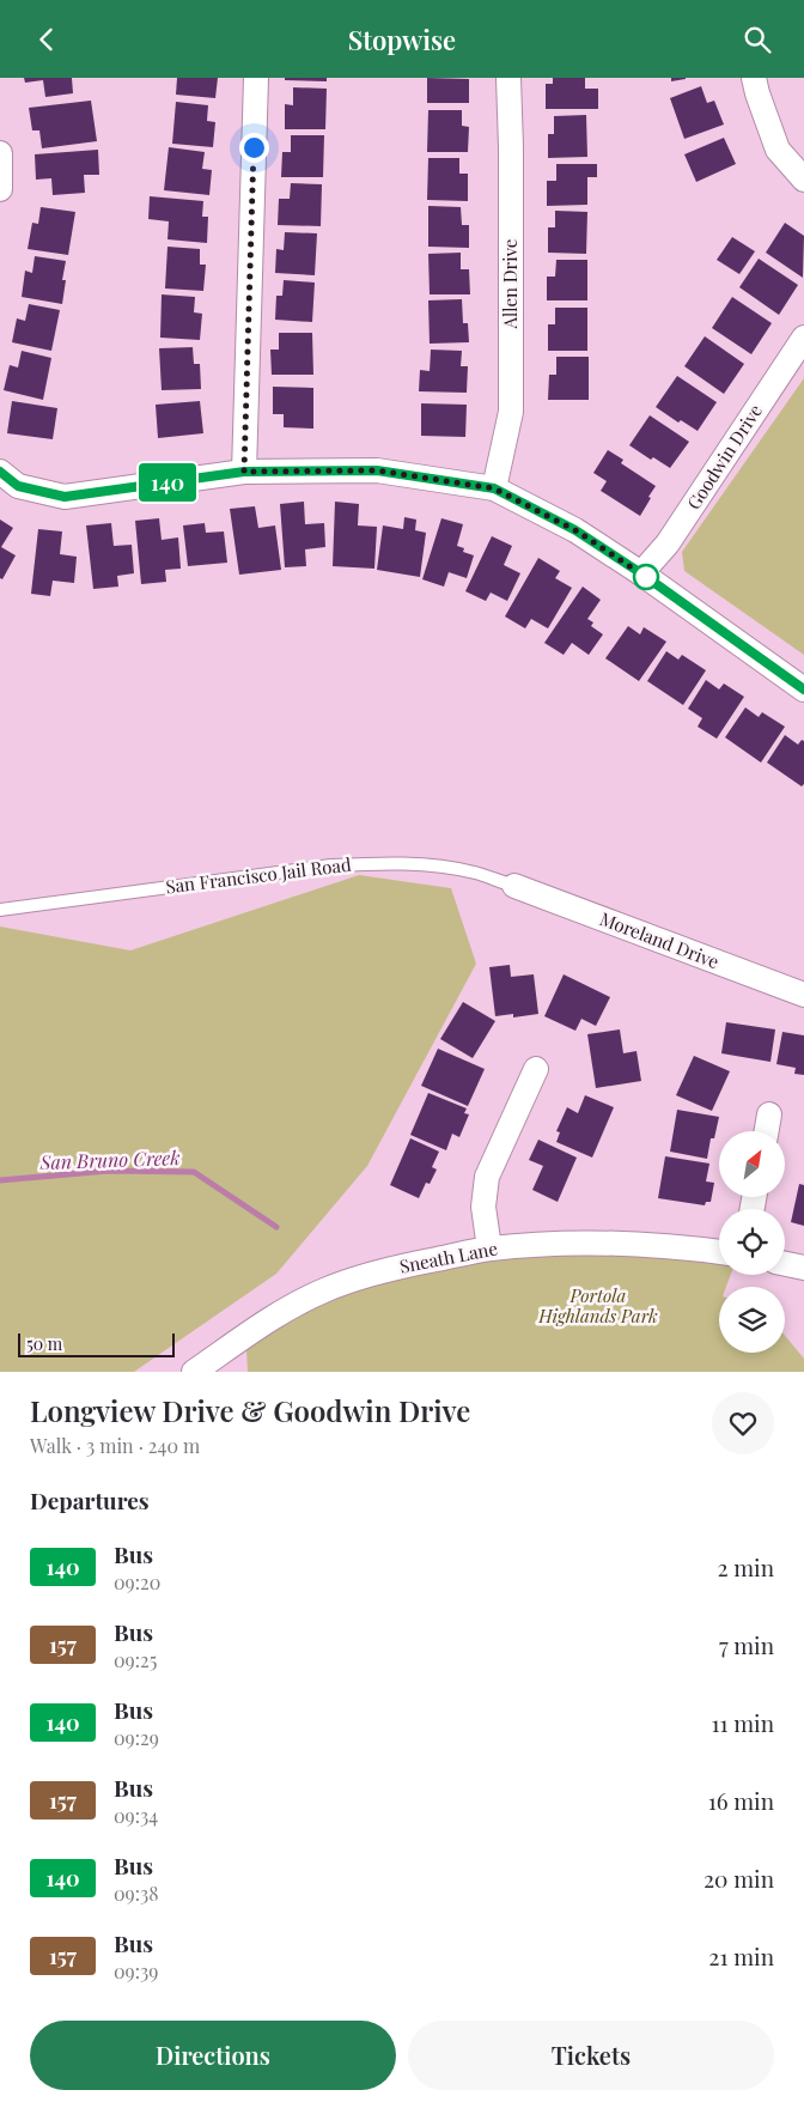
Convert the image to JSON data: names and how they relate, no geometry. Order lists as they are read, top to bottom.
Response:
{
  "streets": {
    "street": [
      "Allen Drive",
      "Goodwin Drive",
      "Moreland Drive",
      "Sneath Lane"
    ],
    "lane": ["San Francisco Jail Road"]
  },
  "crossings": [
    ["San Francisco Jail Road", "Moreland Drive"]
  ],
  "water": ["San Bruno Creek"],
  "parks": ["Portola Highlands Park"],
  "lines": ["bus line 140"],
  "scale_bar": "50 m",
  "north": "top right",
  "page": {
    "header": "Stopwise",
    "on_map": "140",
    "scale": "50 m",
    "heading": [
      ["Longview Drive & Goodwin Drive", "Walk · 3 min · 240 m"],
      "Departures"
    ],
    "list": [
      {
        "mark": "140",
        "name": "Bus",
        "note": "09:20",
        "value": "2 min"
      },
      {
        "mark": "157",
        "name": "Bus",
        "note": "09:25",
        "value": "7 min"
      },
      {
        "mark": "140",
        "name": "Bus",
        "note": "09:29",
        "value": "11 min"
      },
      {
        "mark": "157",
        "name": "Bus",
        "note": "09:34",
        "value": "16 min"
      },
      {
        "mark": "140",
        "name": "Bus",
        "note": "09:38",
        "value": "20 min"
      },
      {
        "mark": "157",
        "name": "Bus",
        "note": "09:39",
        "value": "21 min"
      }
    ],
    "buttons": ["Directions", "Tickets"]
  }
}
